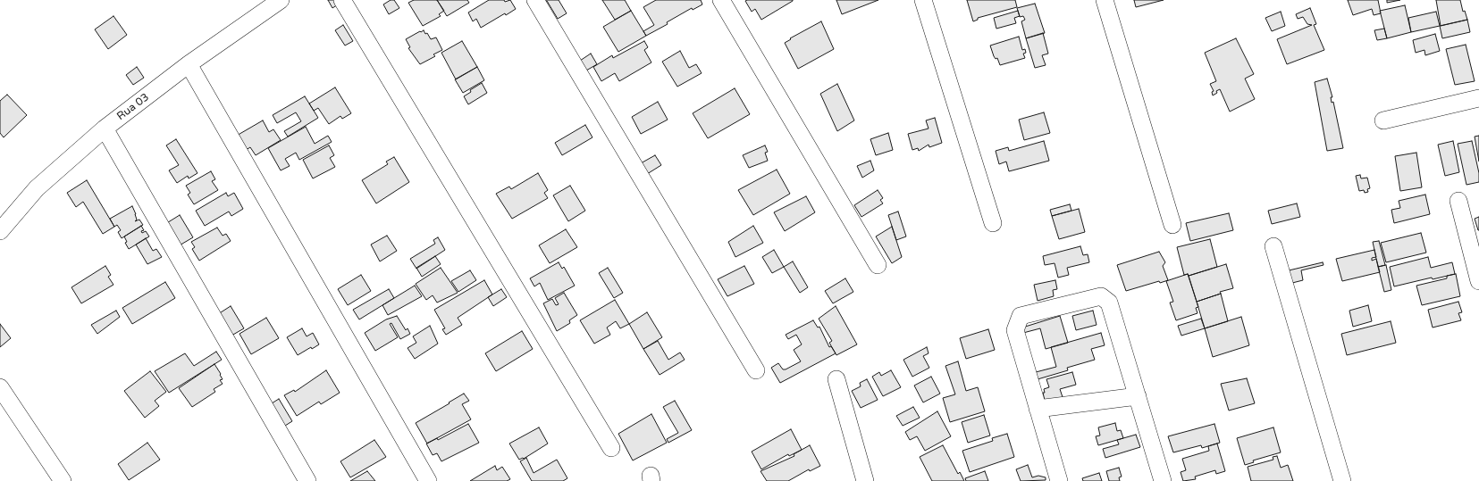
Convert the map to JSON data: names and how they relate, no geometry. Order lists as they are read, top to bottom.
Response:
{
  "streets": {
    "street": ["Rua 03"]
  }
}
